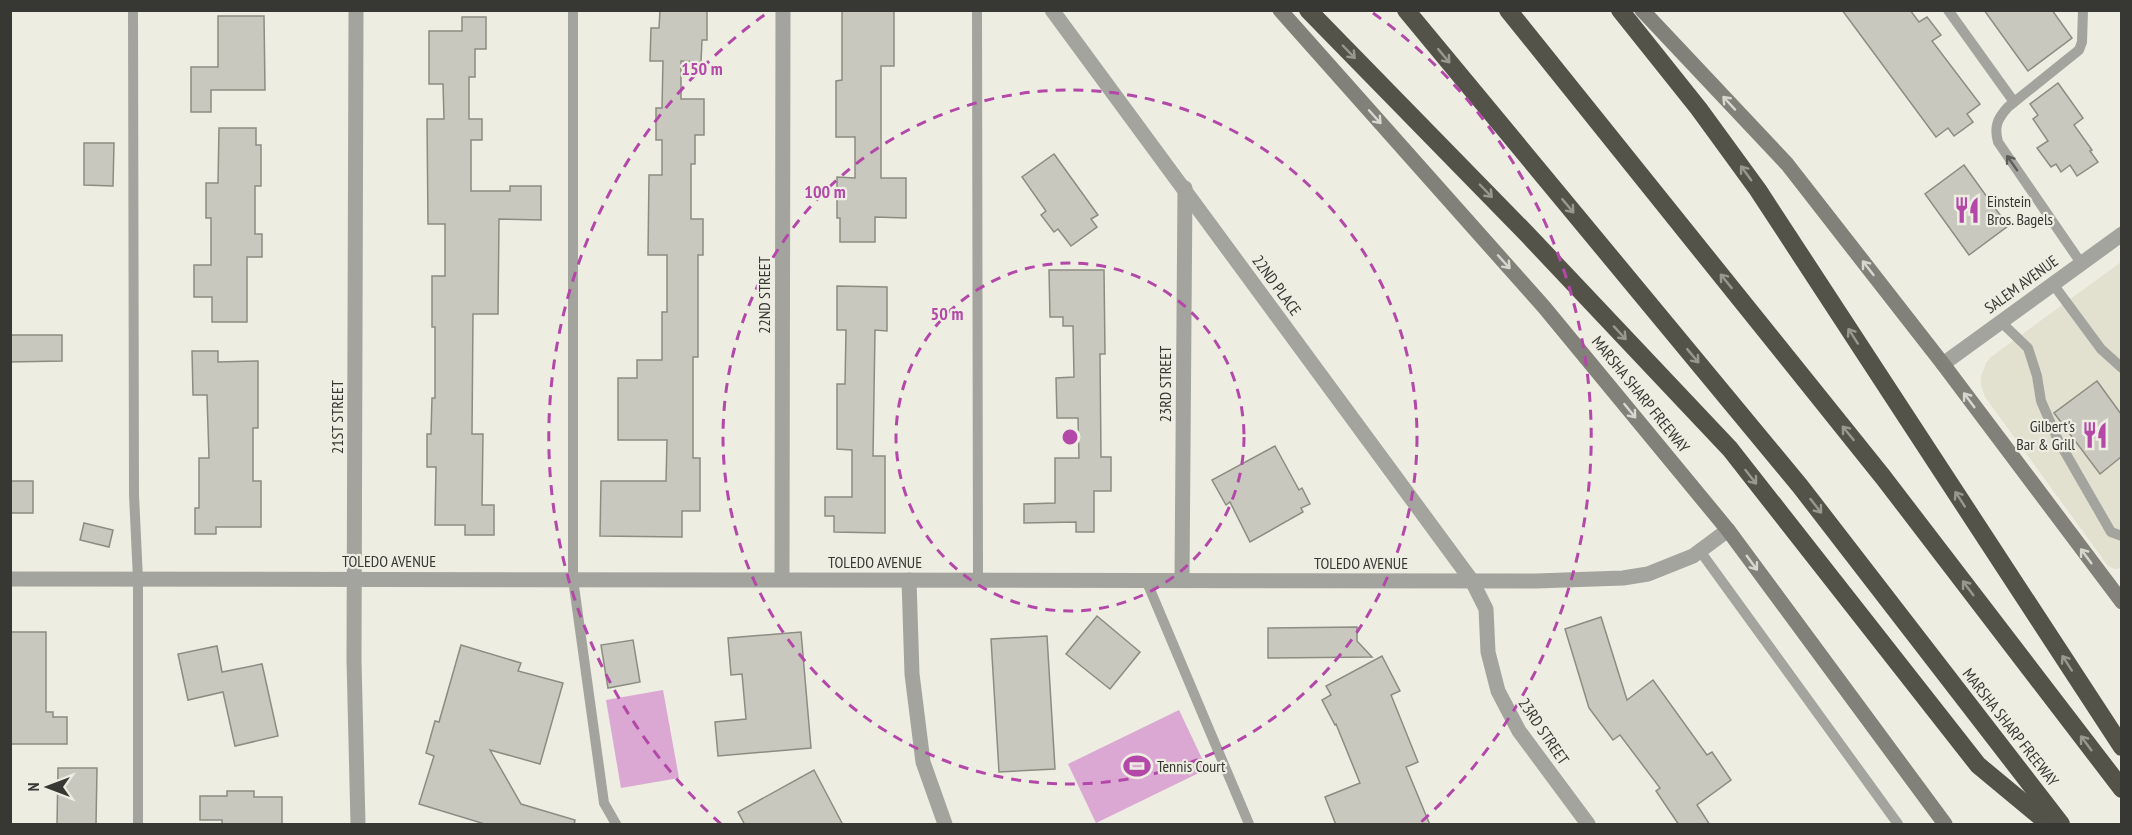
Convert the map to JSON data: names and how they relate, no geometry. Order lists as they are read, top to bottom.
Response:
{
  "streets": {
    "highway": ["MARSHA SHARP FREEWAY"],
    "street": [
      "SALEM AVENUE",
      "22ND PLACE",
      "22ND STREET",
      "23RD STREET",
      "21ST STREET",
      "TOLEDO AVENUE"
    ]
  },
  "crossings": [
    ["22ND PLACE", "23RD STREET"],
    ["22ND PLACE", "TOLEDO AVENUE"],
    ["22ND STREET", "TOLEDO AVENUE"],
    ["23RD STREET", "TOLEDO AVENUE"],
    ["MARSHA SHARP FREEWAY", "TOLEDO AVENUE"],
    ["21ST STREET", "TOLEDO AVENUE"]
  ],
  "one_way": ["MARSHA SHARP FREEWAY"],
  "places": {
    "restaurant": ["Einstein Bros. Bagels", "Gilbert's Bar & Grill"],
    "sports": ["Tennis Court"]
  },
  "north": "left",
  "rings": ["150 m", "100 m", "50 m"]
}
